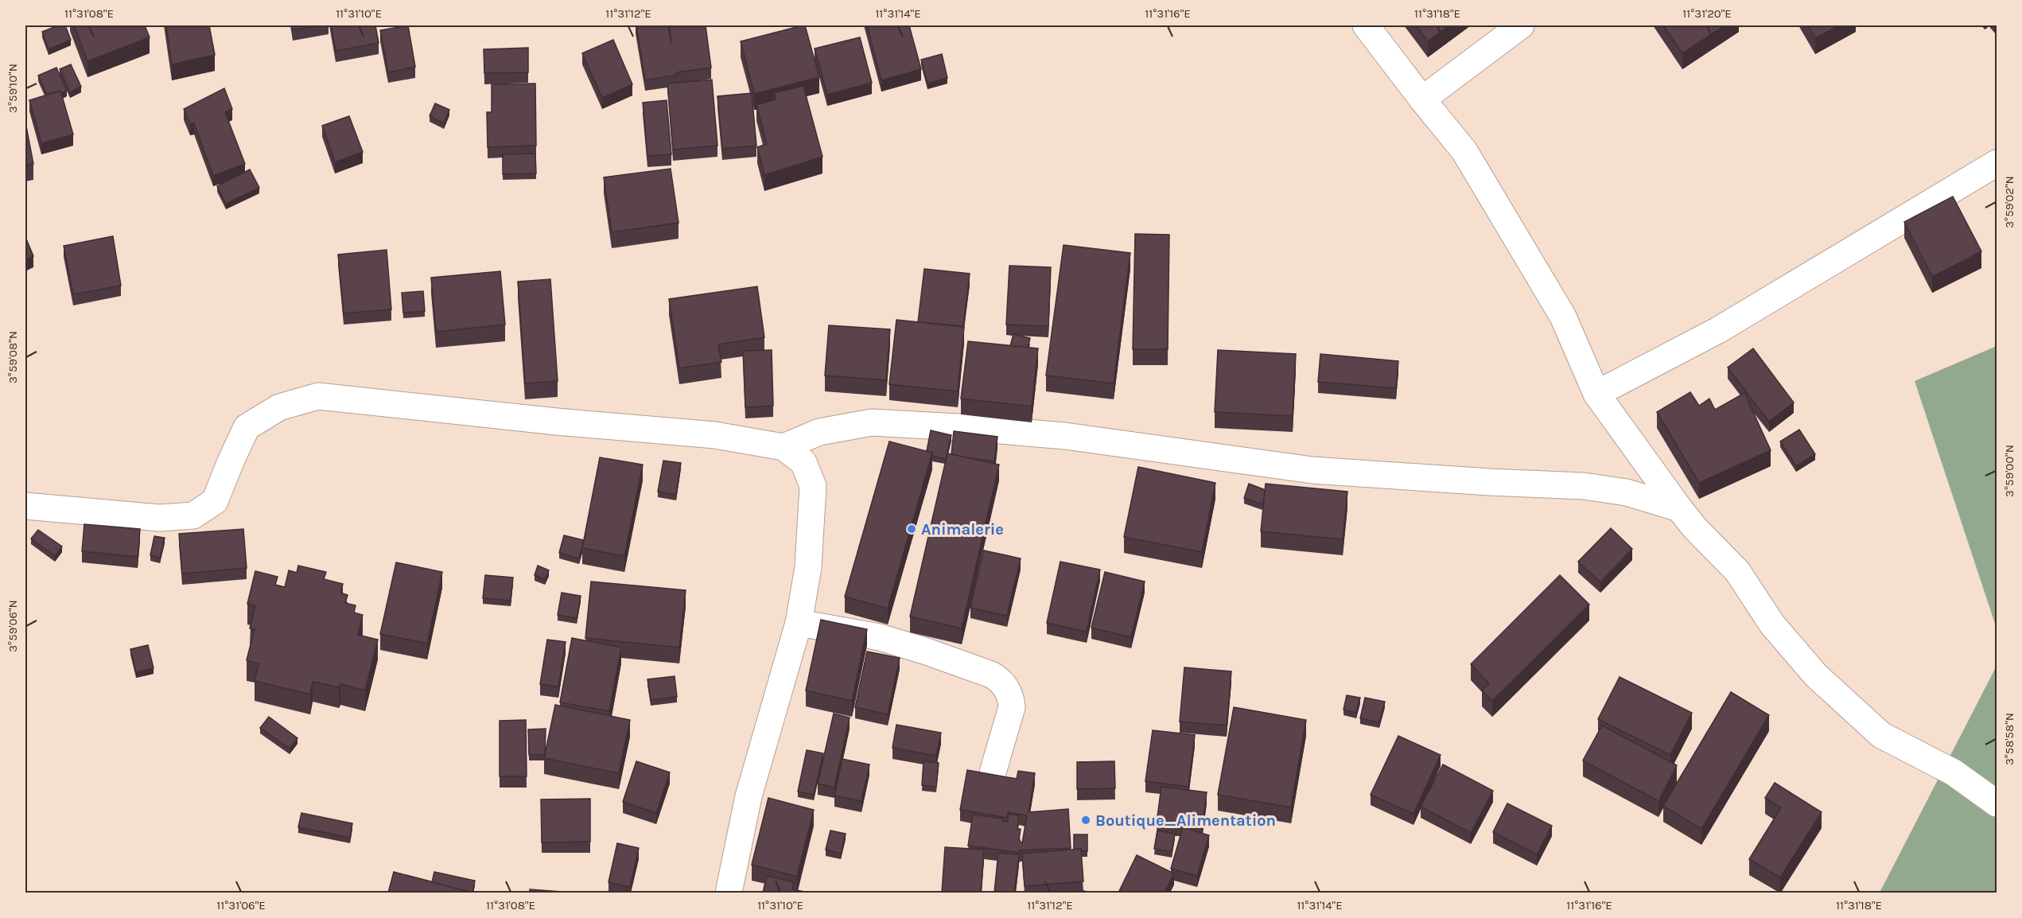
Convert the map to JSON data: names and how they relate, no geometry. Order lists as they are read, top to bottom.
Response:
{
  "places": ["Animalerie", "Boutique_Alimentation"],
  "coordinates": [
    "11°31'08\"E",
    "11°31'10\"E",
    "11°31'12\"E",
    "11°31'14\"E",
    "11°31'16\"E",
    "11°31'18\"E",
    "11°31'20\"E",
    "3°59'10\"N",
    "3°59'02\"N",
    "3°59'08\"N",
    "3°59'00\"N",
    "3°59'06\"N",
    "3°58'58\"N",
    "11°31'06\"E"
  ]
}
